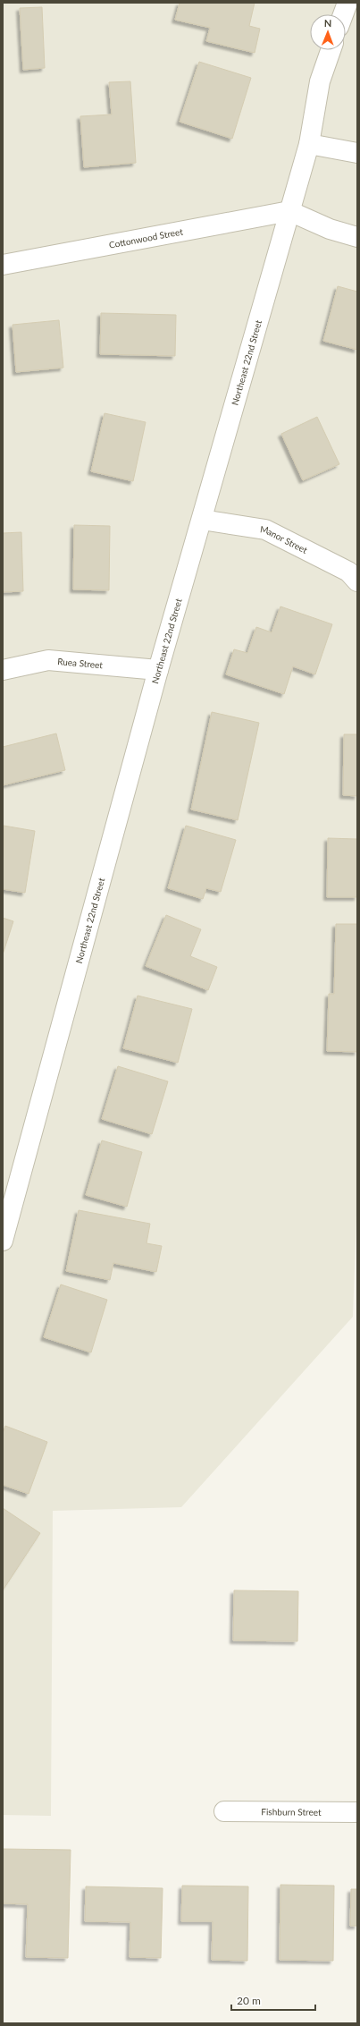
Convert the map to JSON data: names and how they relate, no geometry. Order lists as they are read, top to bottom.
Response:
{
  "streets": {
    "street": [
      "Cottonwood Street",
      "Northeast 22nd Street",
      "Manor Street",
      "Ruea Street",
      "Fishburn Street"
    ]
  },
  "crossings": [
    ["Cottonwood Street", "Northeast 22nd Street"],
    ["Northeast 22nd Street", "Manor Street"],
    ["Northeast 22nd Street", "Ruea Street"]
  ],
  "scale_bar": "20 m",
  "north": "top"
}
